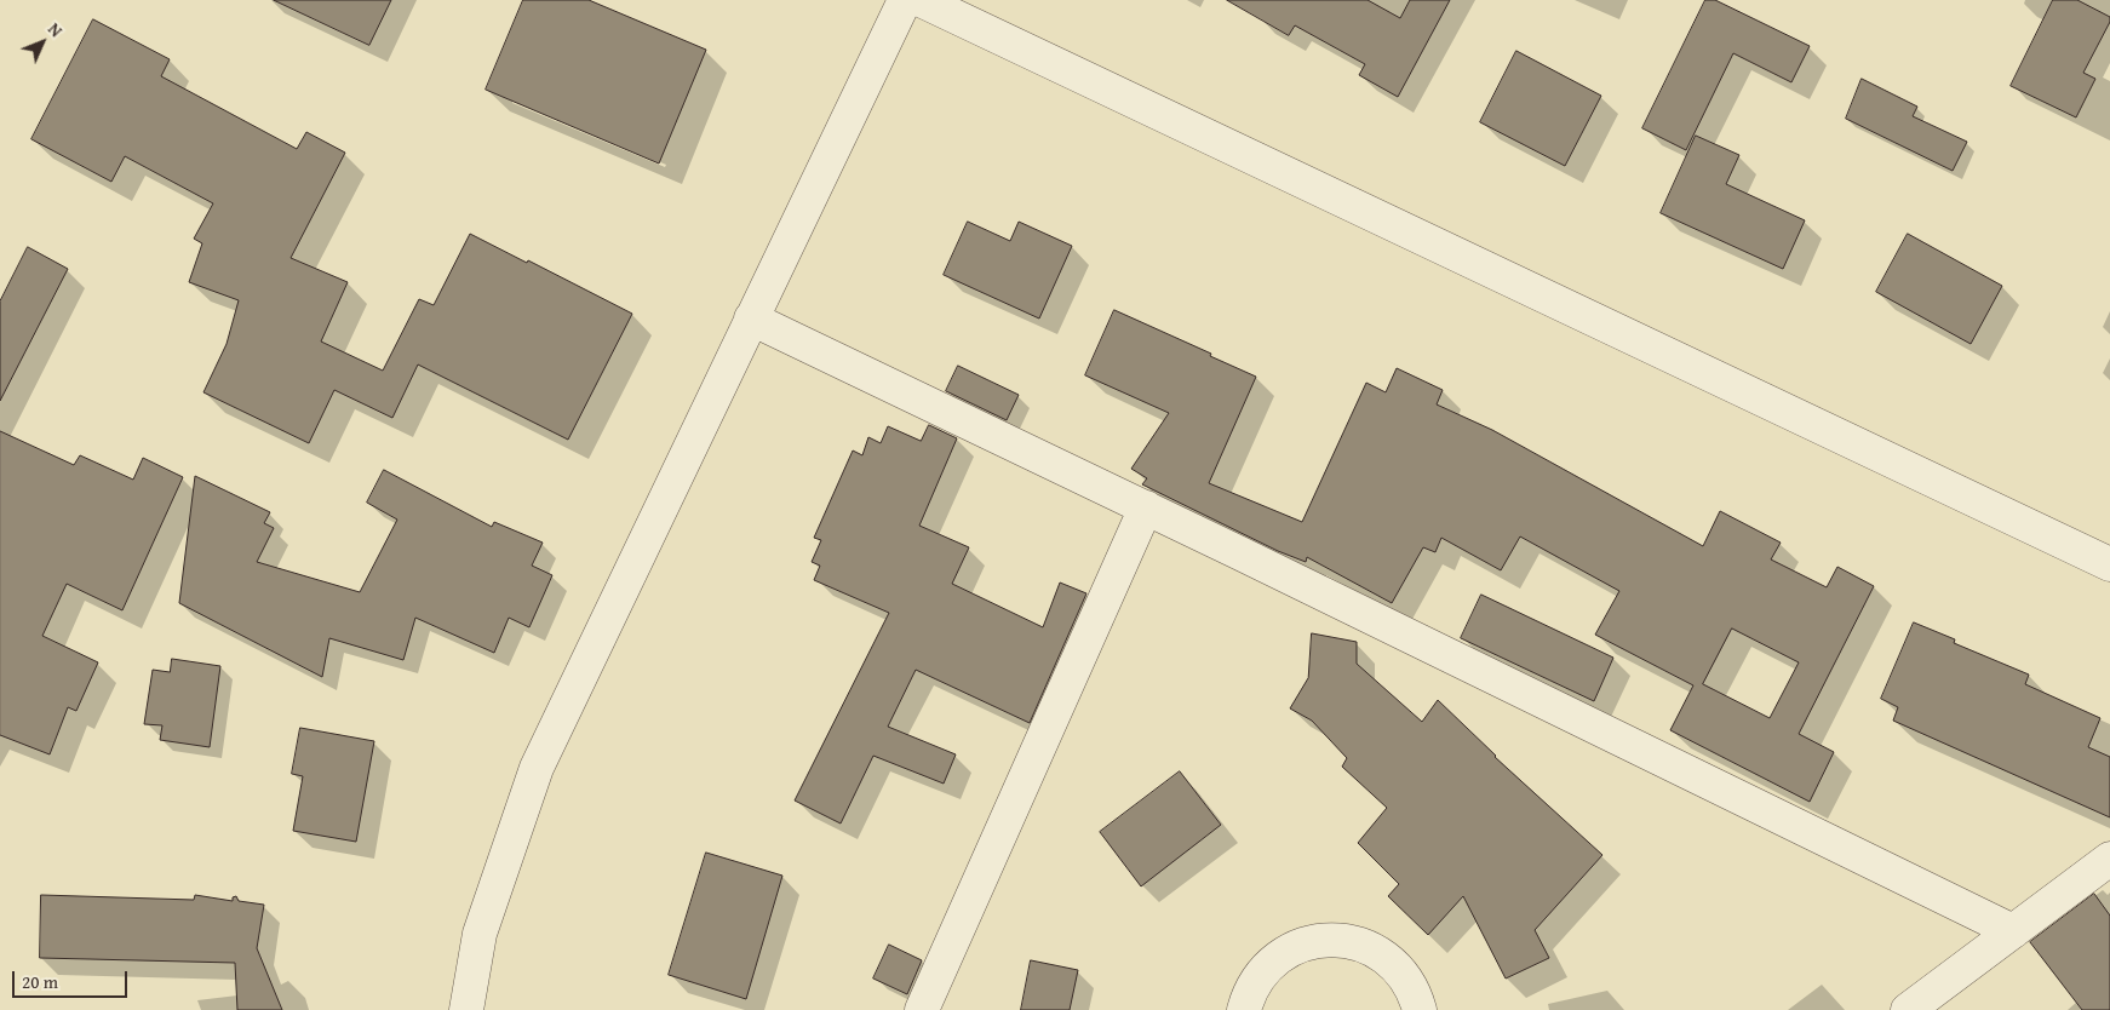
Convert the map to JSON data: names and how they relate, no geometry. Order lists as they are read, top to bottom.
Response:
{
  "scale_bar": "20 m",
  "north": "top right"
}
